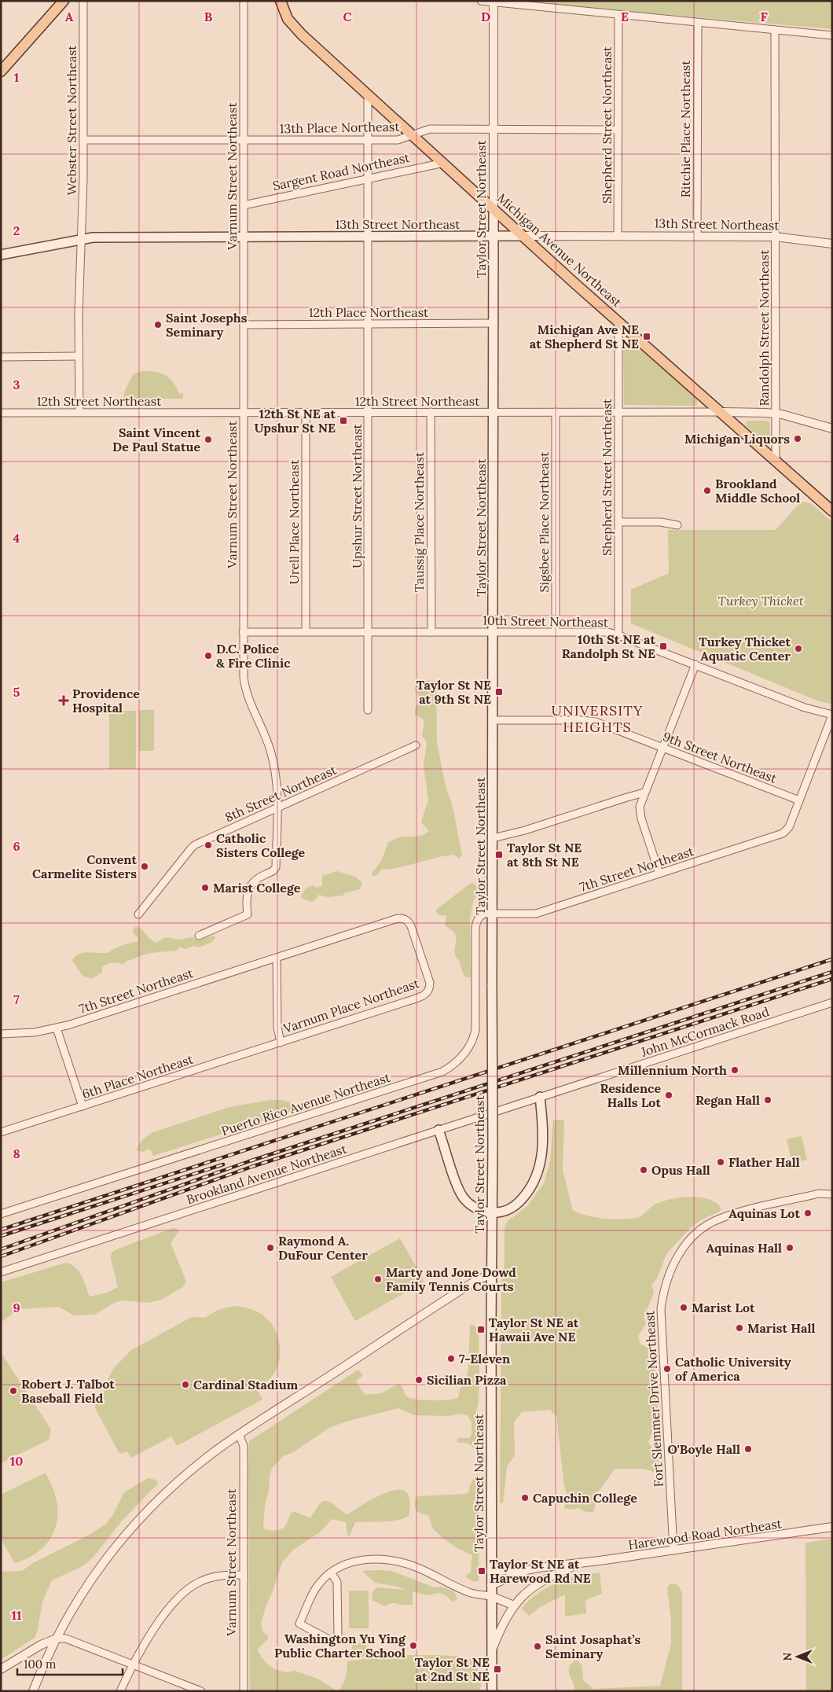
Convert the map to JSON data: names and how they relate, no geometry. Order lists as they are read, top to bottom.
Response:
{
  "streets": {
    "main road": ["Taylor Street Northeast", "13th Street Northeast", "Michigan Avenue Northeast"],
    "street": [
      "Webster Street Northeast",
      "Shepherd Street Northeast",
      "13th Place Northeast",
      "Ritchie Place Northeast",
      "Sargent Road Northeast",
      "Varnum Street Northeast",
      "12th Place Northeast",
      "Randolph Street Northeast",
      "12th Street Northeast",
      "Upshur Street Northeast",
      "Urell Place Northeast",
      "Taussig Place Northeast",
      "Sigsbee Place Northeast",
      "10th Street Northeast",
      "9th Street Northeast",
      "8th Street Northeast",
      "7th Street Northeast",
      "Varnum Place Northeast",
      "John McCormack Road",
      "6th Place Northeast",
      "Puerto Rico Avenue Northeast",
      "Brookland Avenue Northeast",
      "Fort Slemmer Drive Northeast",
      "Harewood Road Northeast"
    ]
  },
  "crossings": [
    ["Webster Street Northeast", "13th Place Northeast"],
    ["Webster Street Northeast", "13th Street Northeast"],
    ["Webster Street Northeast", "12th Street Northeast"],
    ["Shepherd Street Northeast", "13th Place Northeast"],
    ["Shepherd Street Northeast", "13th Street Northeast"],
    ["Shepherd Street Northeast", "Michigan Avenue Northeast"],
    ["Shepherd Street Northeast", "12th Street Northeast"],
    ["Shepherd Street Northeast", "10th Street Northeast"],
    ["13th Place Northeast", "Varnum Street Northeast"],
    ["13th Place Northeast", "Taylor Street Northeast"],
    ["13th Place Northeast", "Michigan Avenue Northeast"],
    ["13th Place Northeast", "Upshur Street Northeast"],
    ["Ritchie Place Northeast", "13th Street Northeast"],
    ["Sargent Road Northeast", "Varnum Street Northeast"],
    ["Sargent Road Northeast", "Michigan Avenue Northeast"],
    ["Sargent Road Northeast", "Upshur Street Northeast"],
    ["Varnum Street Northeast", "13th Street Northeast"],
    ["Varnum Street Northeast", "12th Place Northeast"],
    ["Varnum Street Northeast", "12th Street Northeast"],
    ["Varnum Street Northeast", "10th Street Northeast"],
    ["Varnum Street Northeast", "8th Street Northeast"],
    ["Taylor Street Northeast", "13th Street Northeast"],
    ["Taylor Street Northeast", "Michigan Avenue Northeast"],
    ["Taylor Street Northeast", "12th Place Northeast"],
    ["Taylor Street Northeast", "12th Street Northeast"],
    ["Taylor Street Northeast", "10th Street Northeast"],
    ["Taylor Street Northeast", "9th Street Northeast"],
    ["Taylor Street Northeast", "7th Street Northeast"],
    ["Taylor Street Northeast", "Puerto Rico Avenue Northeast"],
    ["Taylor Street Northeast", "Harewood Road Northeast"],
    ["13th Street Northeast", "Michigan Avenue Northeast"],
    ["13th Street Northeast", "Randolph Street Northeast"],
    ["13th Street Northeast", "Upshur Street Northeast"],
    ["Michigan Avenue Northeast", "Randolph Street Northeast"],
    ["Michigan Avenue Northeast", "12th Street Northeast"],
    ["Michigan Avenue Northeast", "Upshur Street Northeast"],
    ["12th Place Northeast", "Upshur Street Northeast"],
    ["Randolph Street Northeast", "12th Street Northeast"],
    ["12th Street Northeast", "Upshur Street Northeast"],
    ["12th Street Northeast", "Urell Place Northeast"],
    ["12th Street Northeast", "Taussig Place Northeast"],
    ["12th Street Northeast", "Sigsbee Place Northeast"],
    ["Upshur Street Northeast", "10th Street Northeast"],
    ["Urell Place Northeast", "10th Street Northeast"],
    ["Taussig Place Northeast", "10th Street Northeast"],
    ["Sigsbee Place Northeast", "10th Street Northeast"],
    ["9th Street Northeast", "7th Street Northeast"],
    ["7th Street Northeast", "Varnum Place Northeast"],
    ["7th Street Northeast", "Puerto Rico Avenue Northeast"],
    ["Varnum Place Northeast", "6th Place Northeast"],
    ["John McCormack Road", "Brookland Avenue Northeast"],
    ["Fort Slemmer Drive Northeast", "Harewood Road Northeast"]
  ],
  "districts": ["UNIVERSITY HEIGHTS"],
  "parks": ["Turkey Thicket"],
  "places": {
    "other": [
      "Saint Josephs Seminary",
      "Michigan Liquors",
      "Saint Vincent De Paul Statue",
      "Brookland Middle School",
      "Turkey Thicket Aquatic Center",
      "D.C. Police & Fire Clinic",
      "Catholic Sisters College",
      "Convent Carmelite Sisters",
      "Marist College",
      "Millennium North",
      "Residence Halls Lot",
      "Regan Hall",
      "Flather Hall",
      "Opus Hall",
      "Aquinas Lot",
      "Raymond A. DuFour Center",
      "Aquinas Hall",
      "Marty and Jone Dowd Family Tennis Courts",
      "Marist Lot",
      "Marist Hall",
      "7-Eleven",
      "Catholic University of America",
      "Sicilian Pizza",
      "Cardinal Stadium",
      "Robert J. Talbot Baseball Field",
      "O'Boyle Hall",
      "Capuchin College",
      "Washington Yu Ying Public Charter School",
      "Saint Josaphat’s Seminary"
    ],
    "transit": [
      "Michigan Ave NE at Shepherd St NE",
      "12th St NE at Upshur St NE",
      "10th St NE at Randolph St NE",
      "Taylor St NE at 9th St NE",
      "Taylor St NE at 8th St NE",
      "Taylor St NE at Hawaii Ave NE",
      "Taylor St NE at Harewood Rd NE",
      "Taylor St NE at 2nd St NE"
    ],
    "health": ["Providence Hospital"]
  },
  "scale_bar": "100 m",
  "north": "left",
  "grid": {
    "columns": [
      "A",
      "B",
      "C",
      "D",
      "E",
      "F"
    ],
    "rows": [
      "1",
      "2",
      "3",
      "4",
      "5",
      "6",
      "7",
      "8",
      "9",
      "10",
      "11"
    ]
  }
}
